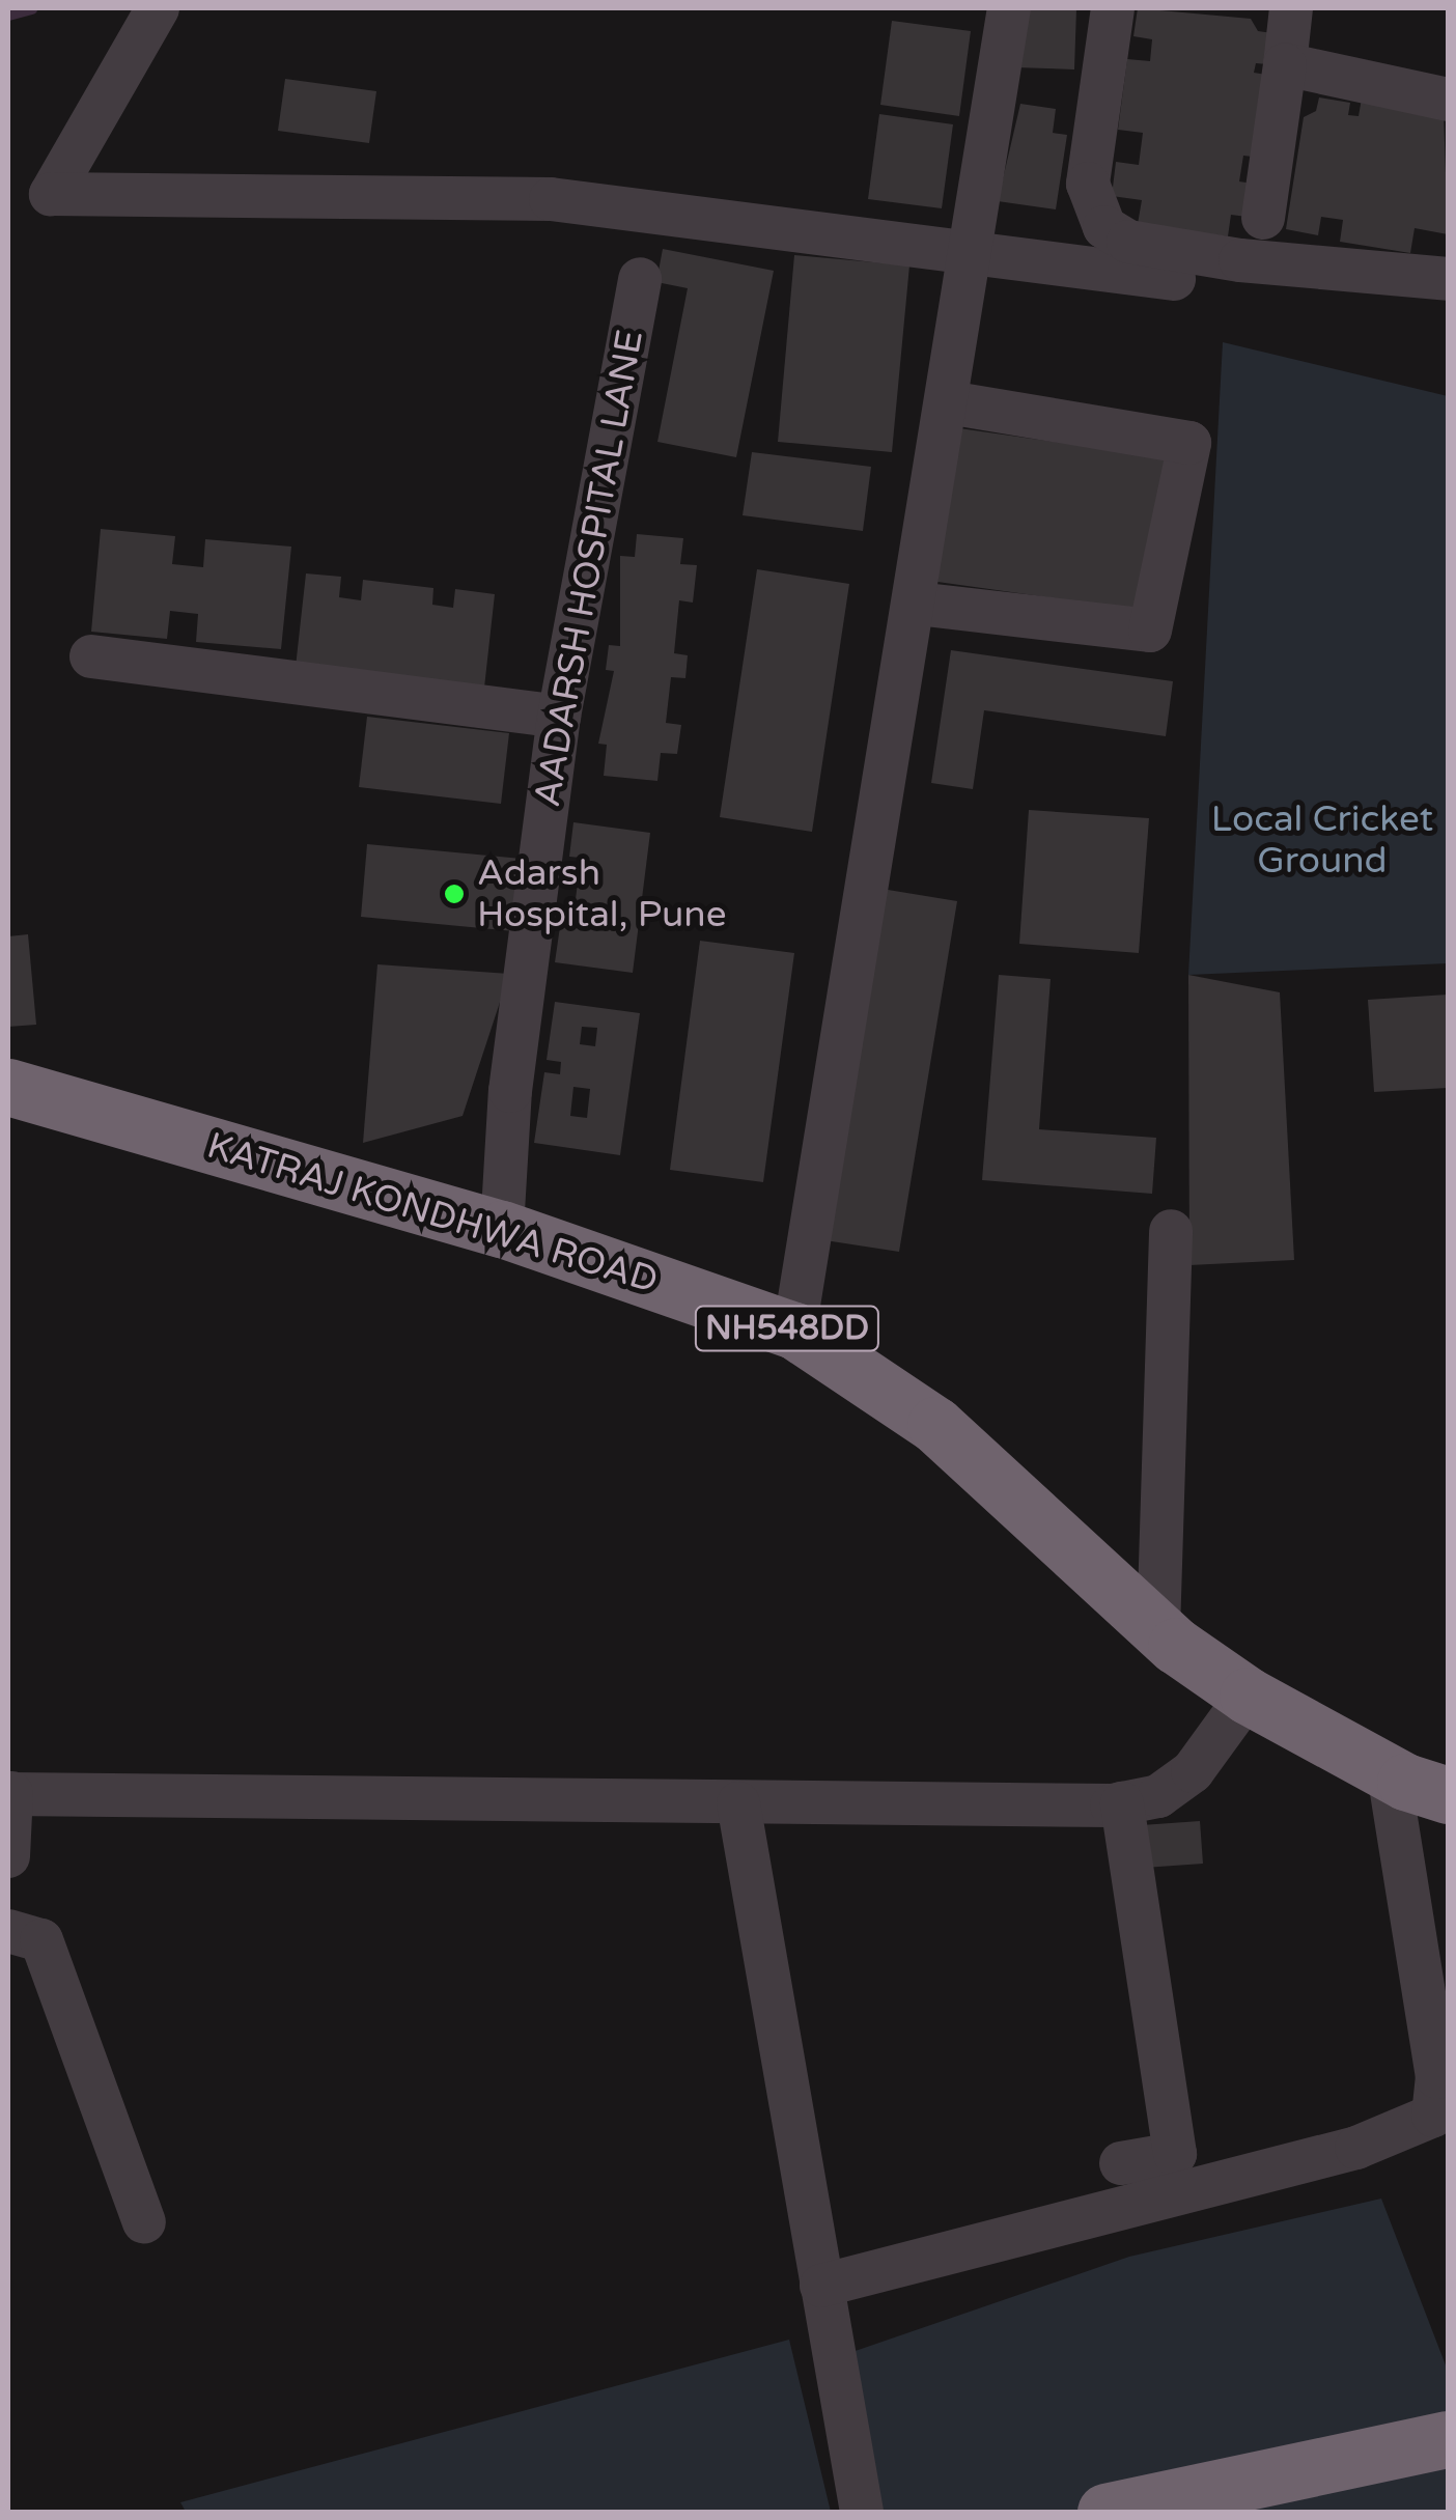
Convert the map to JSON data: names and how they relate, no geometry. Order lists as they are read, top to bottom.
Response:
{
  "streets": {
    "highway": ["KATRAJ KONDHWA ROAD", "NH548DD"],
    "street": ["AADARSH HOSPITAL LANE"]
  },
  "crossings": [
    ["AADARSH HOSPITAL LANE", "KATRAJ KONDHWA ROAD"]
  ],
  "parks": ["Local Cricket Ground"],
  "places": ["Adarsh Hospital, Pune"]
}
